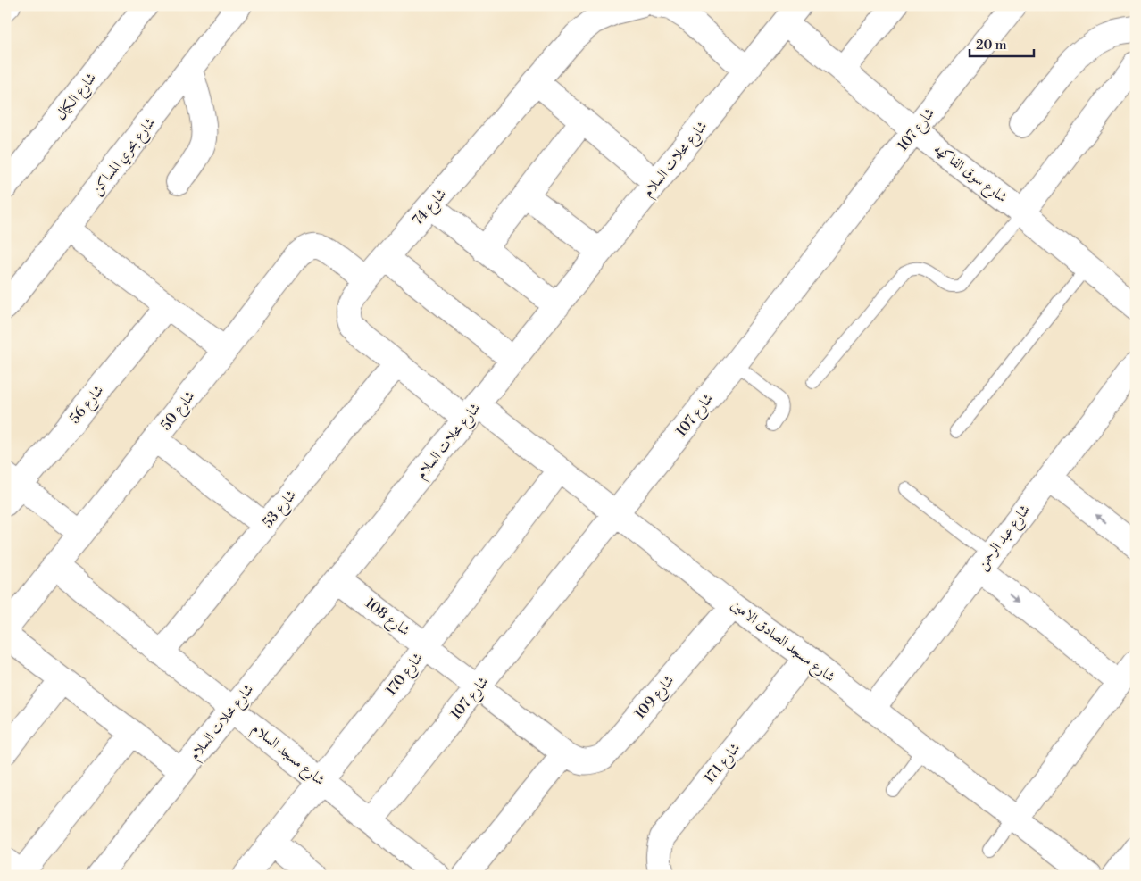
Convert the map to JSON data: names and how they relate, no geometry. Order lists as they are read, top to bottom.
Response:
{
  "streets": {
    "street": [
      "شارع الكمال",
      "شارع 107",
      "شارع بحري المساكن",
      "شارع محلات السلام",
      "شارع سوق الفاكهه",
      "شارع 74",
      "شارع 56",
      "شارع 50",
      "شارع 53",
      "شارع عبد الرحمن",
      "شارع 108",
      "شارع مسجد الصادق الامين",
      "شارع 170",
      "شارع 109",
      "شارع مسجد السلام",
      "شارع 171"
    ]
  },
  "crossings": [
    ["شارع 107", "شارع سوق الفاكهه"],
    ["شارع 107", "شارع 108"],
    ["شارع 107", "شارع مسجد الصادق الامين"],
    ["شارع 107", "شارع مسجد السلام"],
    ["شارع محلات السلام", "شارع سوق الفاكهه"],
    ["شارع محلات السلام", "شارع 74"],
    ["شارع محلات السلام", "شارع 108"],
    ["شارع محلات السلام", "شارع مسجد الصادق الامين"],
    ["شارع محلات السلام", "شارع مسجد السلام"],
    ["شارع 74", "شارع 50"],
    ["شارع 74", "شارع 53"],
    ["شارع 74", "شارع مسجد الصادق الامين"],
    ["شارع 50", "شارع مسجد السلام"],
    ["شارع 53", "شارع مسجد السلام"],
    ["شارع عبد الرحمن", "شارع مسجد الصادق الامين"],
    ["شارع 108", "شارع 170"],
    ["شارع 108", "شارع 109"],
    ["شارع مسجد الصادق الامين", "شارع 170"],
    ["شارع مسجد الصادق الامين", "شارع 109"],
    ["شارع مسجد الصادق الامين", "شارع 171"],
    ["شارع 170", "شارع مسجد السلام"]
  ],
  "scale_bar": "20 m"
}
